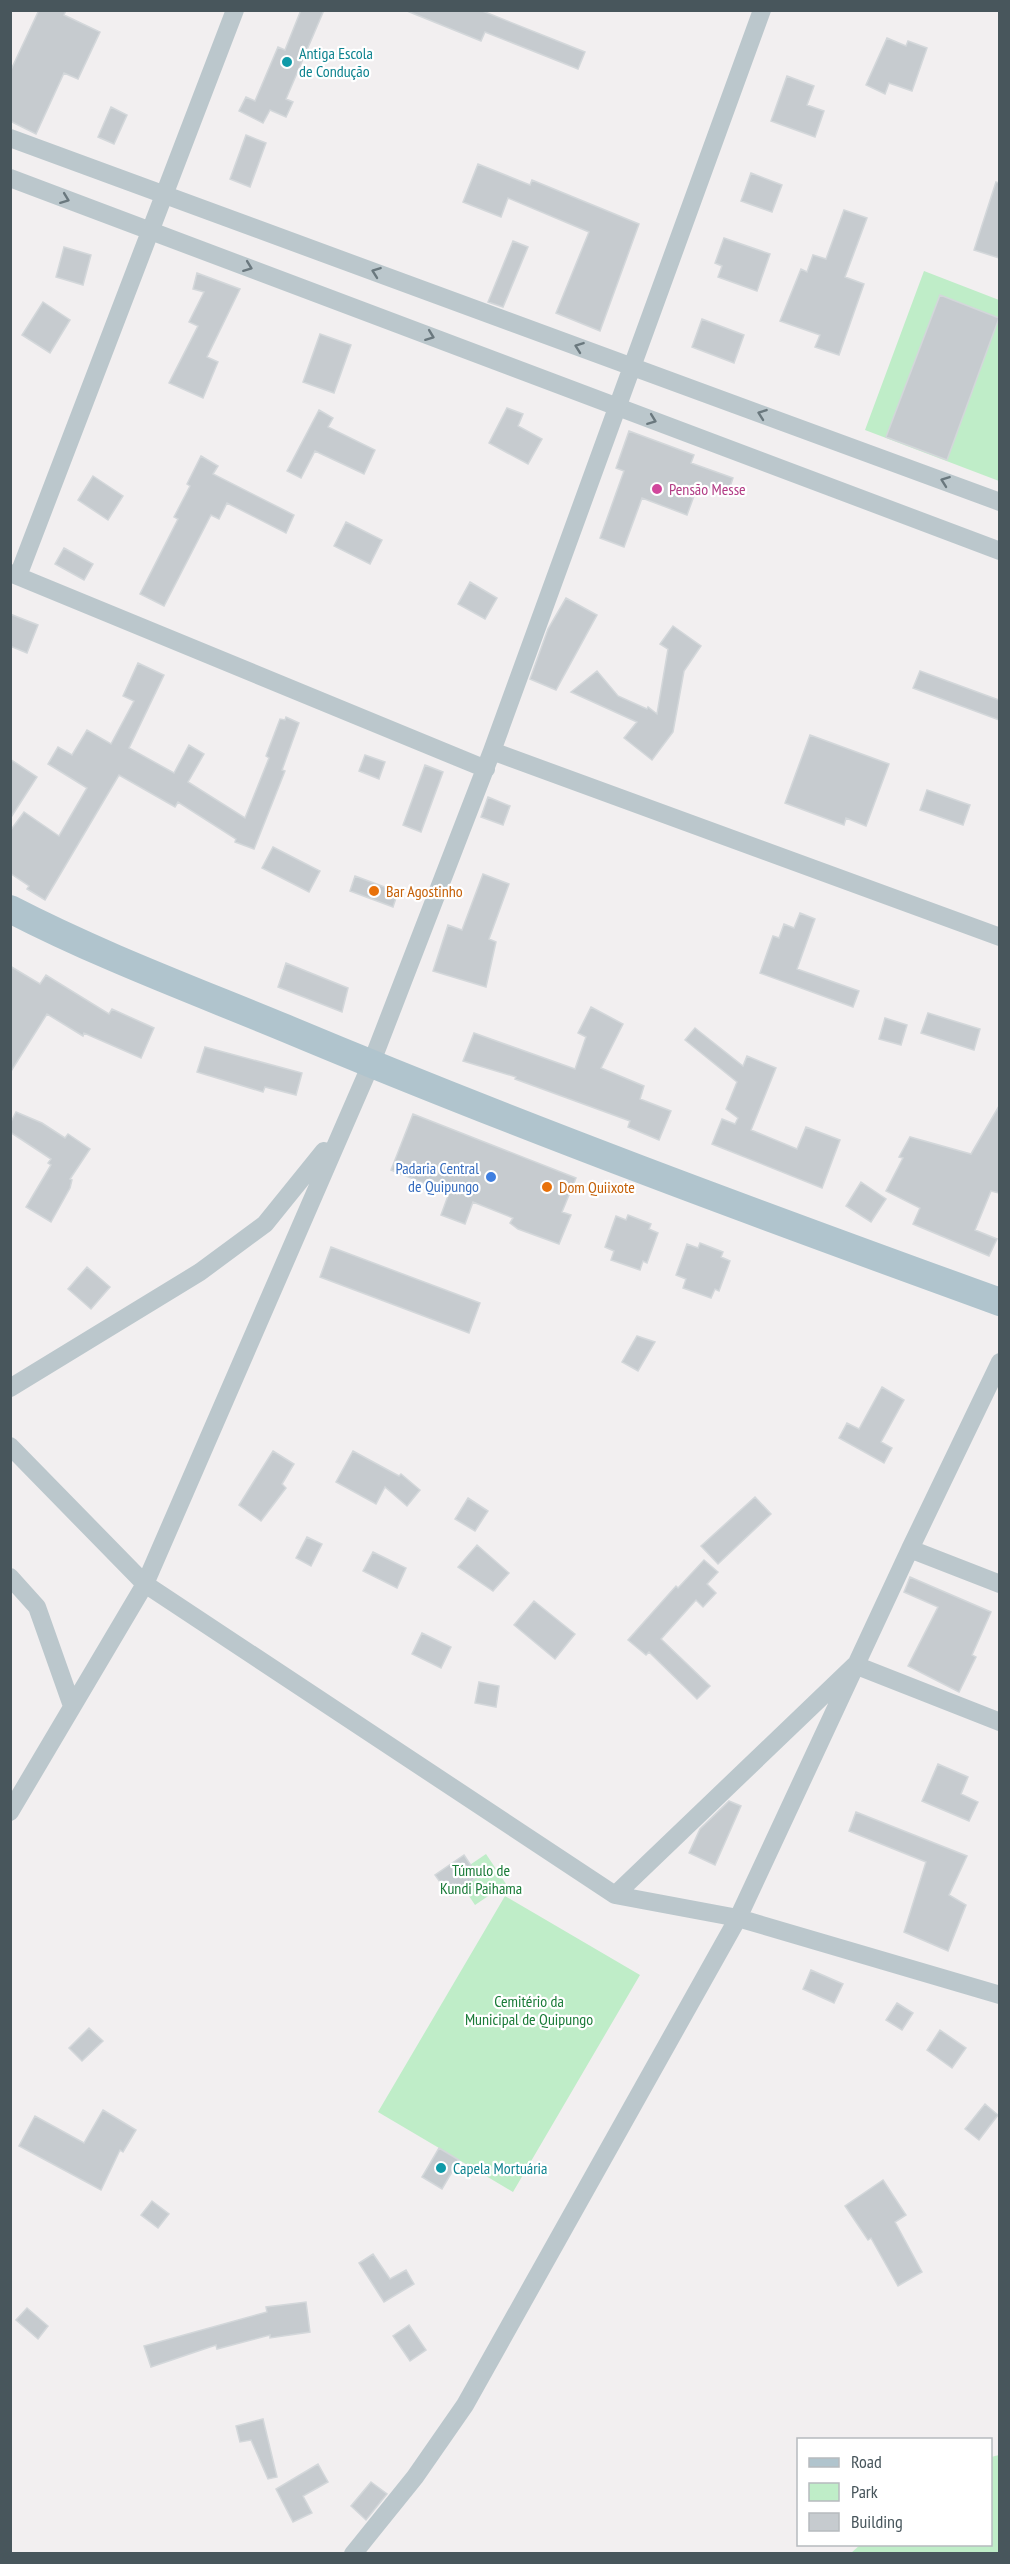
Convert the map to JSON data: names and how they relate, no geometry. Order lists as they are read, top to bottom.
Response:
{
  "parks": ["Túmulo de Kundi Paihama", "Cemitério da Municipal de Quipungo"],
  "places": [
    "Antiga Escola de Condução",
    "Pensão Messe",
    "Bar Agostinho",
    "Padaria Central de Quipungo",
    "Dom Quiixote",
    "Capela Mortuária"
  ],
  "legend": ["Road", "Park", "Building"]
}
